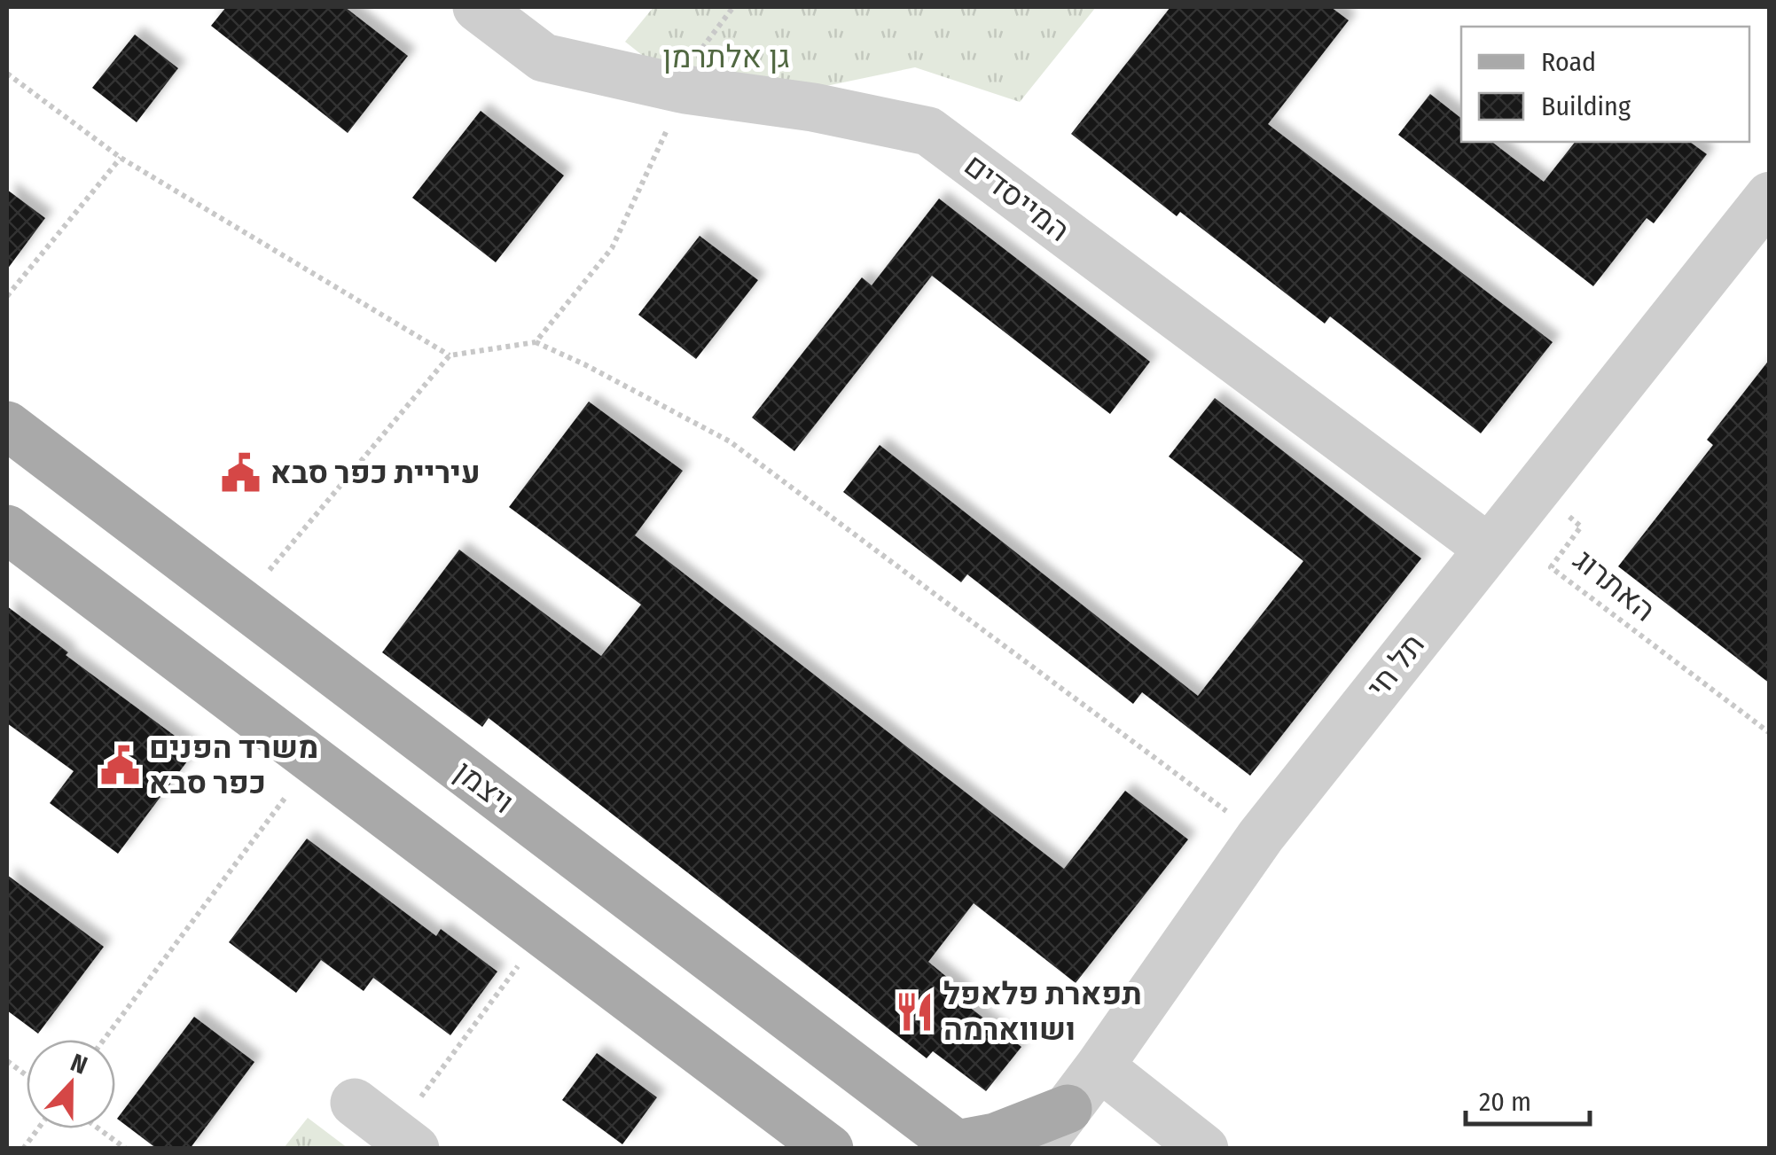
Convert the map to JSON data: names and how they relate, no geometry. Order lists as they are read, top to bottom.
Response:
{
  "streets": {
    "main road": ["ויצמן"],
    "street": ["המייסדים", "תל חי"],
    "path": ["האתרוג"]
  },
  "crossings": [
    ["המייסדים", "תל חי"],
    ["האתרוג", "תל חי"]
  ],
  "parks": ["גן אלתרמן"],
  "places": {
    "public building": ["עיריית כפר סבא", "משרד הפנים כפר סבא"],
    "restaurant": ["תפארת פלאפל ושווארמה"]
  },
  "legend": ["Road", "Building"],
  "scale_bar": "20 m",
  "north": "top"
}
